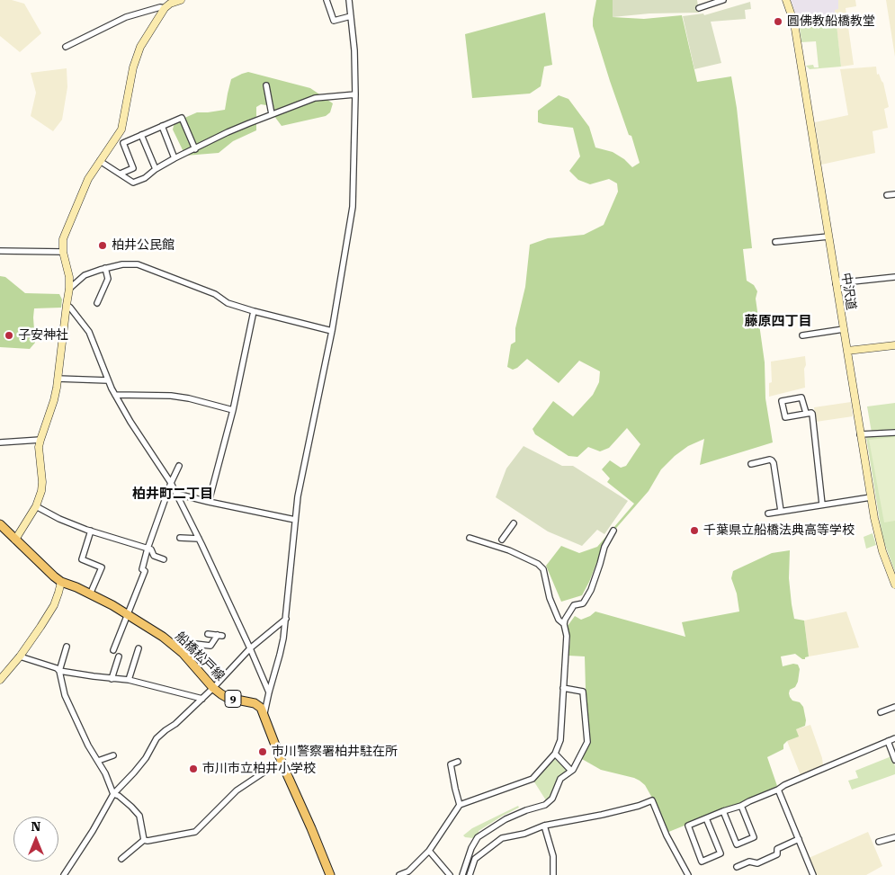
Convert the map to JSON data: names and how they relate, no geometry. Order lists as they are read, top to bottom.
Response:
{
  "streets": {
    "main road": ["船橋松戸線", "9"],
    "street": ["中沢道"]
  },
  "districts": ["藤原四丁目", "柏井町二丁目"],
  "places": [
    "圓佛教船橋教堂",
    "柏井公民館",
    "子安神社",
    "千葉県立船橋法典高等学校",
    "市川警察署柏井駐在所",
    "市川市立柏井小学校"
  ],
  "north": "top"
}
